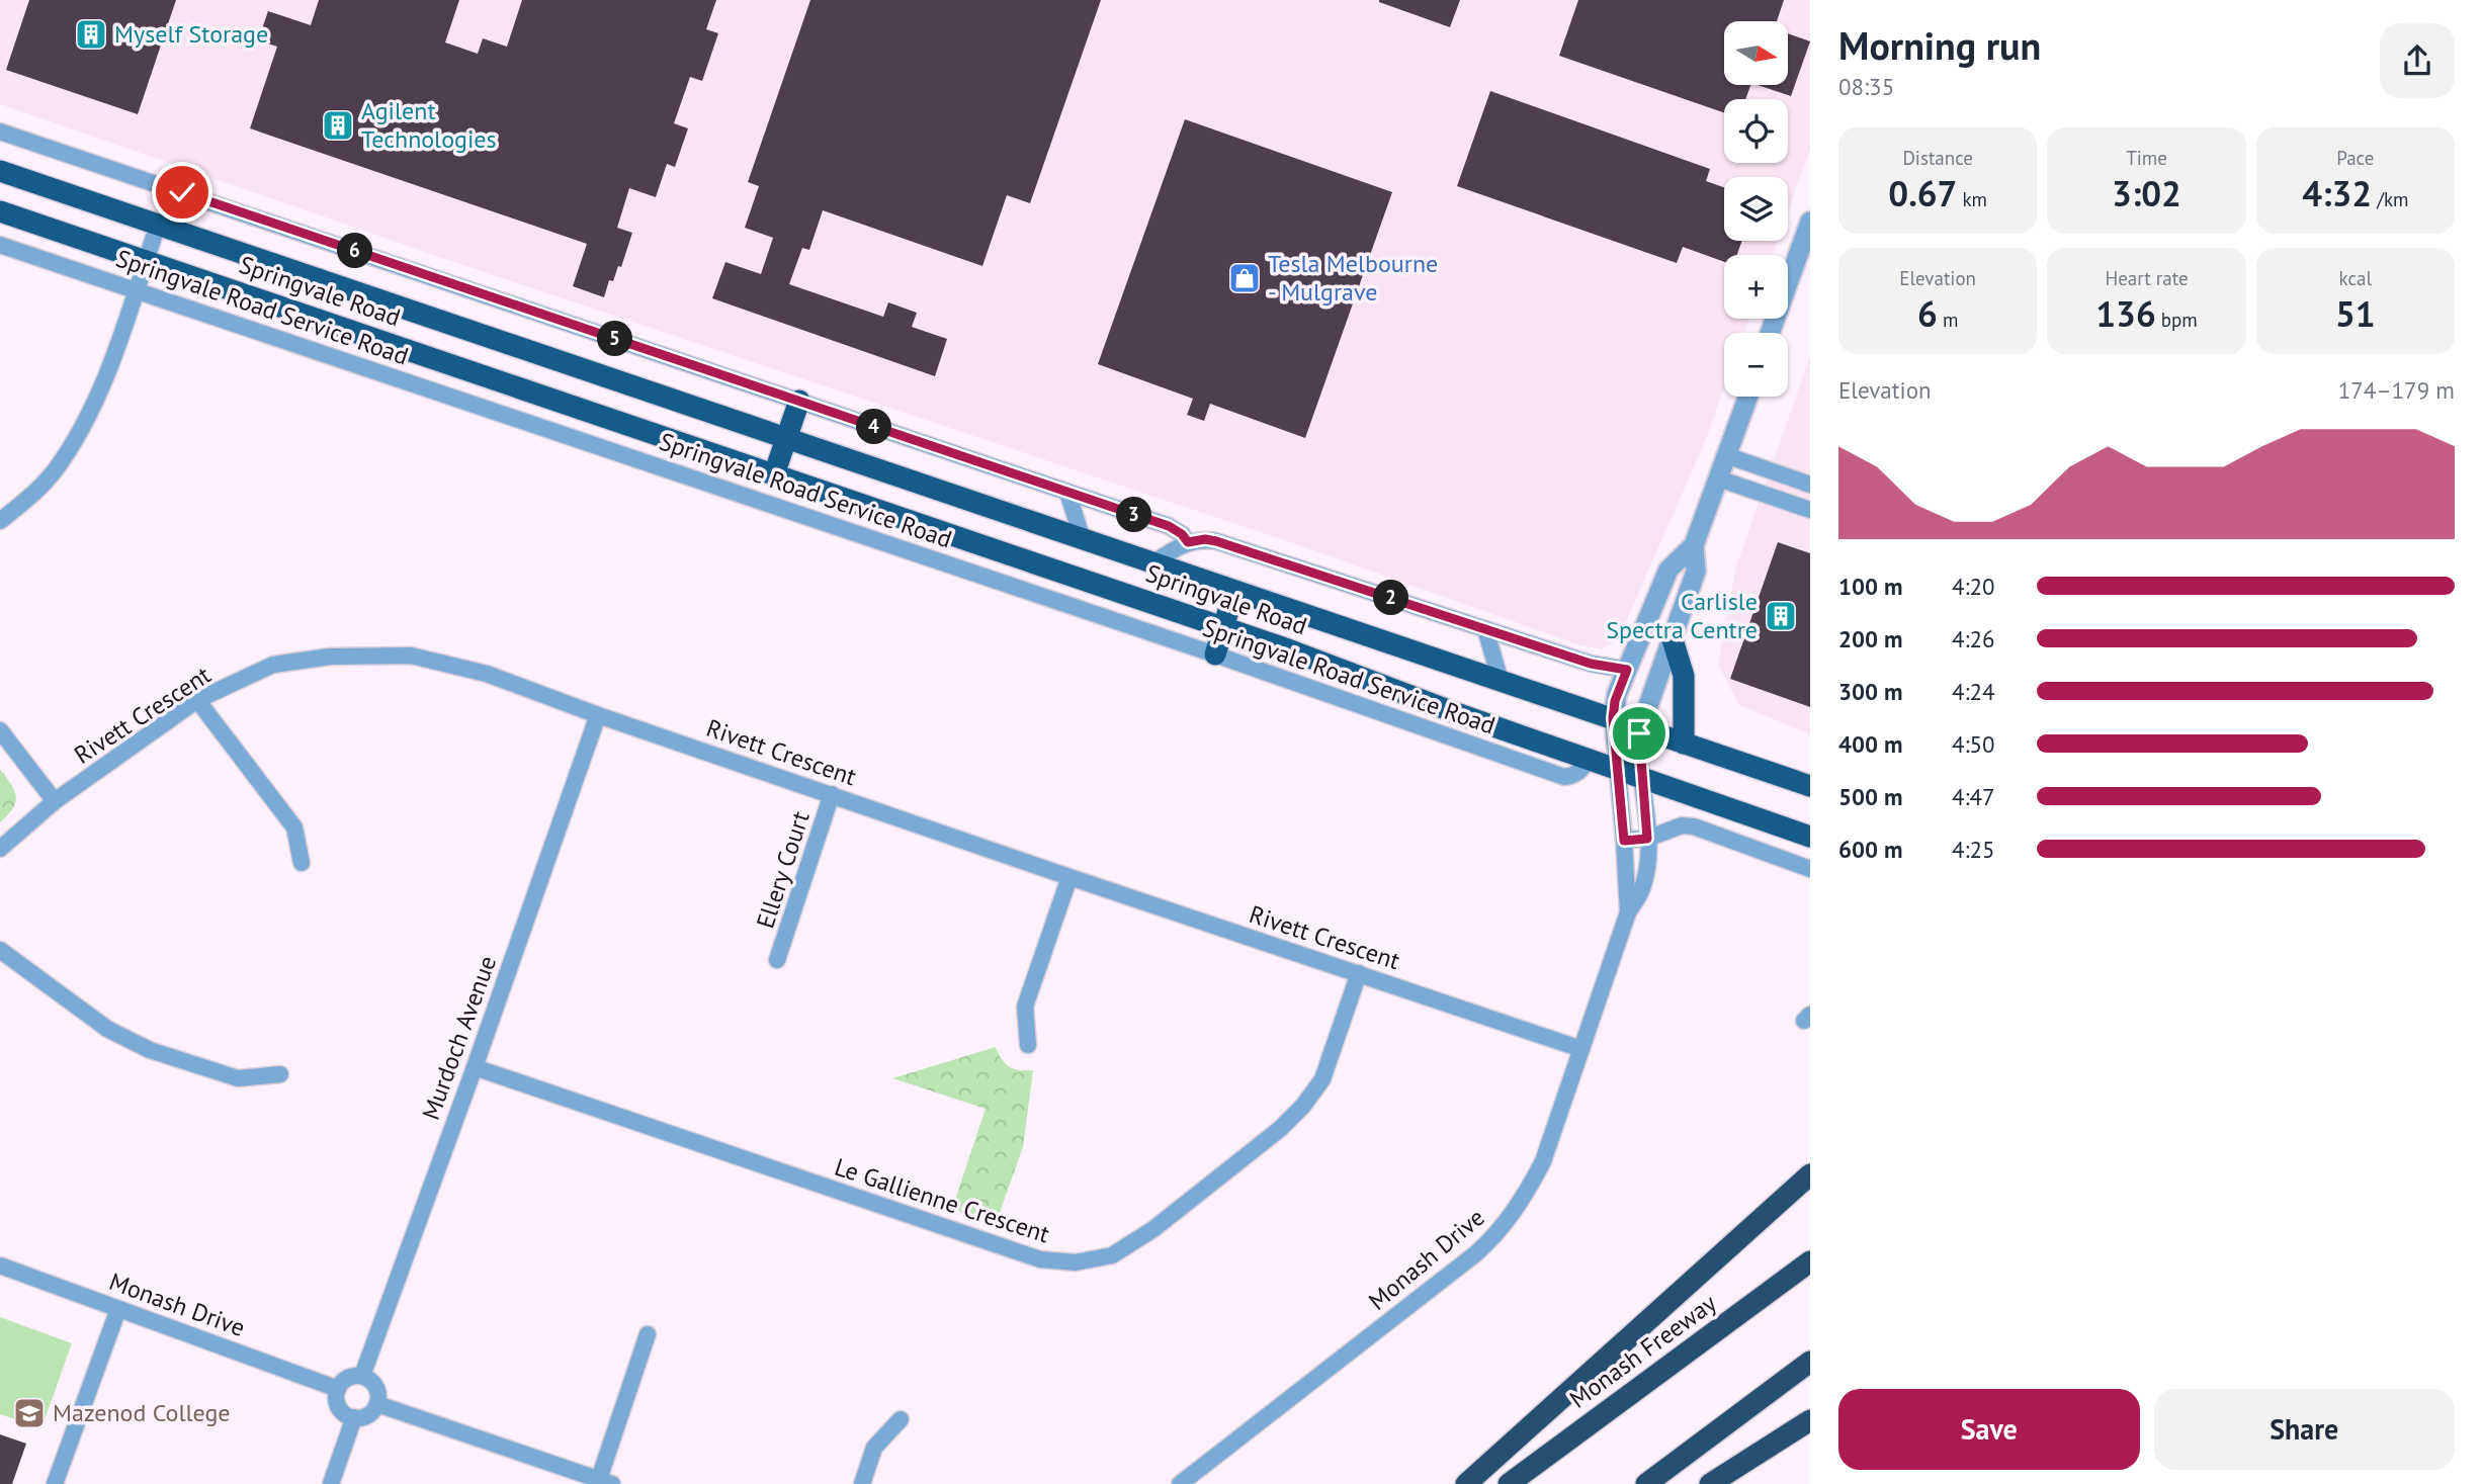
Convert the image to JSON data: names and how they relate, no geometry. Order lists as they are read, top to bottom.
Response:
{
  "streets": {
    "highway": ["Springvale Road", "Monash Freeway"],
    "street": [
      "Springvale Road Service Road",
      "Rivett Crescent",
      "Ellery Court",
      "Murdoch Avenue",
      "Le Gallienne Crescent",
      "Monash Drive"
    ]
  },
  "crossings": [
    ["Springvale Road", "Springvale Road Service Road"],
    ["Springvale Road", "Monash Drive"],
    ["Rivett Crescent", "Ellery Court"],
    ["Rivett Crescent", "Murdoch Avenue"],
    ["Rivett Crescent", "Le Gallienne Crescent"],
    ["Rivett Crescent", "Monash Drive"],
    ["Murdoch Avenue", "Le Gallienne Crescent"],
    ["Murdoch Avenue", "Monash Drive"]
  ],
  "places": {
    "building": ["Myself Storage", "Agilent Technologies", "Carlisle Spectra Centre"],
    "shop": ["Tesla Melbourne - Mulgrave"],
    "school or university": ["Mazenod College"]
  },
  "north": "right",
  "page": {
    "heading": ["Morning run", "08:35"],
    "map_buttons": ["+", "−"],
    "stats": [
      ["Distance", "0.67 km"],
      ["Time", "3:02"],
      ["Pace", "4:32 /km"],
      ["Elevation", "6 m"],
      ["Heart rate", "136 bpm"],
      ["kcal", "51"]
    ],
    "pins": [
      "6",
      "5",
      "4",
      "3",
      "2"
    ],
    "chart": ["Elevation", "174–179 m"],
    "list": [
      {
        "name": "100 m",
        "note": "4:20"
      },
      {
        "name": "200 m",
        "note": "4:26"
      },
      {
        "name": "300 m",
        "note": "4:24"
      },
      {
        "name": "400 m",
        "note": "4:50"
      },
      {
        "name": "500 m",
        "note": "4:47"
      },
      {
        "name": "600 m",
        "note": "4:25"
      }
    ],
    "buttons": ["Save", "Share"]
  }
}
